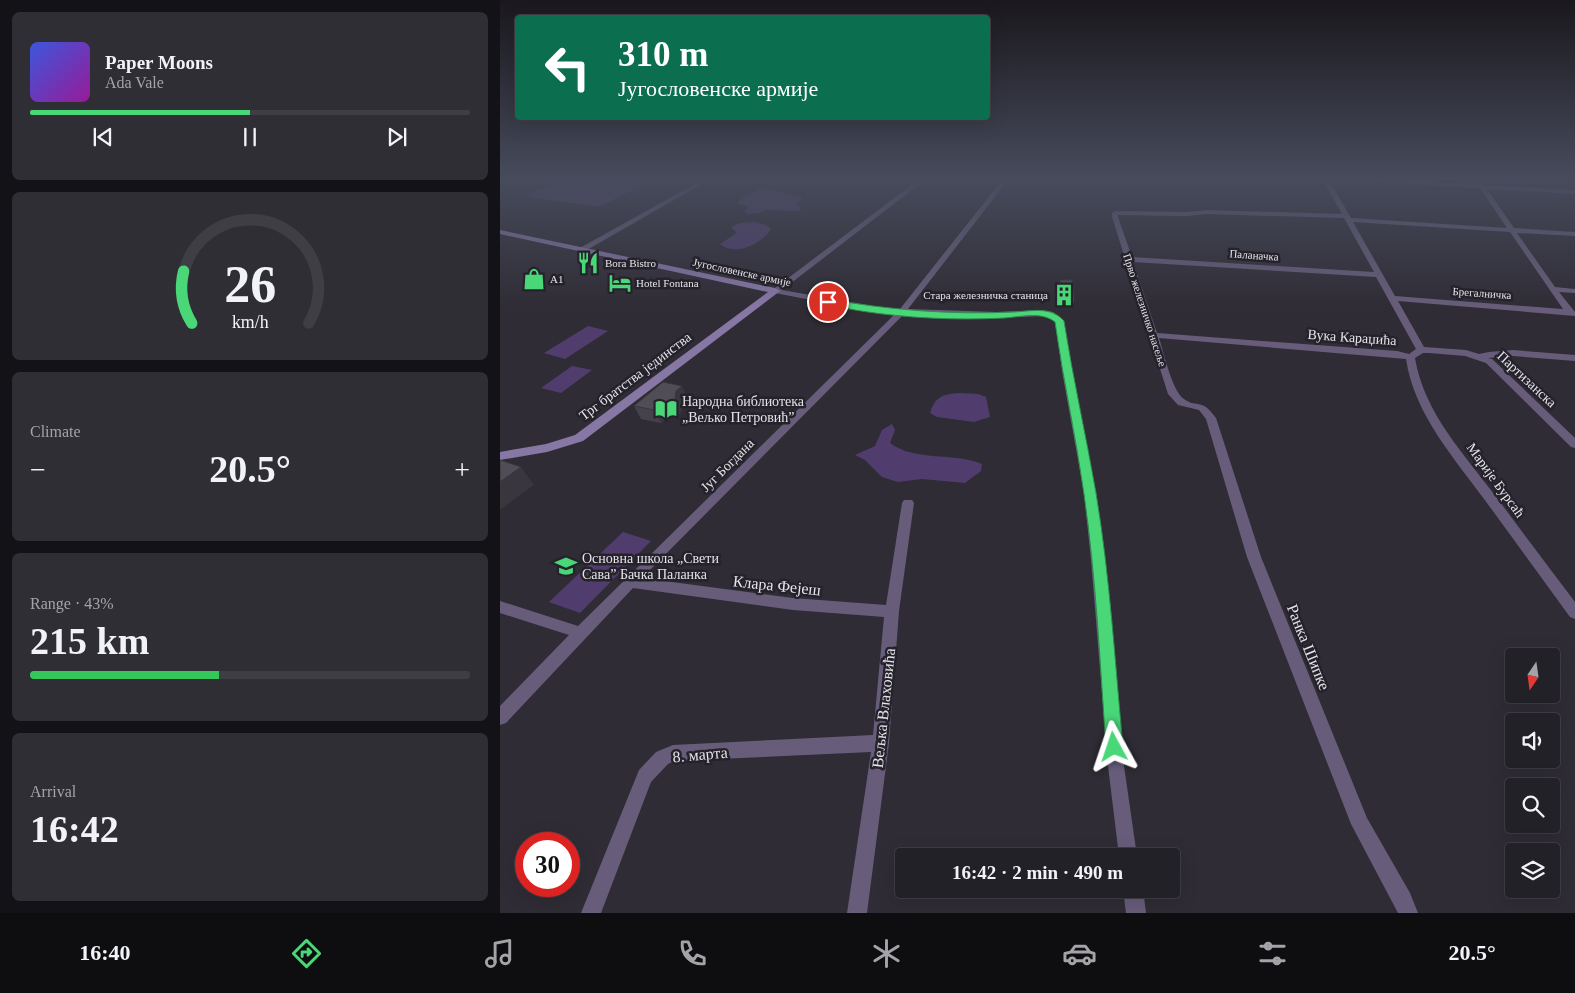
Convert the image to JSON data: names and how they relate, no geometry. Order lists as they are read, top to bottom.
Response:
{
  "streets": {
    "street": [
      "Паланачка",
      "Југословенске армије",
      "Брегалничка",
      "Прво железничко насеље",
      "Вука Караџића",
      "Трг братства јединства",
      "Партизанска",
      "Југ Богдана",
      "Марије Бурсаћ",
      "Клара Фејеш",
      "Ранка Шипке",
      "Вељка Влаховића",
      "8. марта"
    ]
  },
  "crossings": [
    ["Паланачка", "Прво железничко насеље"],
    ["Југословенске армије", "Трг братства јединства"],
    ["Југословенске армије", "Југ Богдана"],
    ["Прво железничко насеље", "Вука Караџића"],
    ["Прво железничко насеље", "Ранка Шипке"],
    ["Вука Караџића", "Марије Бурсаћ"],
    ["Југ Богдана", "Клара Фејеш"],
    ["Клара Фејеш", "Вељка Влаховића"],
    ["Вељка Влаховића", "8. марта"]
  ],
  "places": {
    "restaurant": ["Bora Bistro"],
    "shop": ["A1"],
    "hotel": ["Hotel Fontana"],
    "building": ["Стара железничка станица"],
    "library": ["Народна библиотека „Вељко Петровић”"],
    "school or university": ["Основна школа „Свети Сава” Бачка Паланка"]
  },
  "north": "bottom",
  "page": {
    "turn": ["310 m", "Југословенске армије"],
    "song": ["Paper Moons", "Ada Vale"],
    "tile": [
      "Climate",
      ["Range · 43%", "215 km"],
      ["Arrival", "16:42"]
    ],
    "heat": ["−", "20.5°", "+"],
    "limit": "30",
    "trip": "16:42 · 2 min · 490 m",
    "tabs": ["16:40", "20.5°"],
    "gauge": ["26", "km/h"]
  }
}
